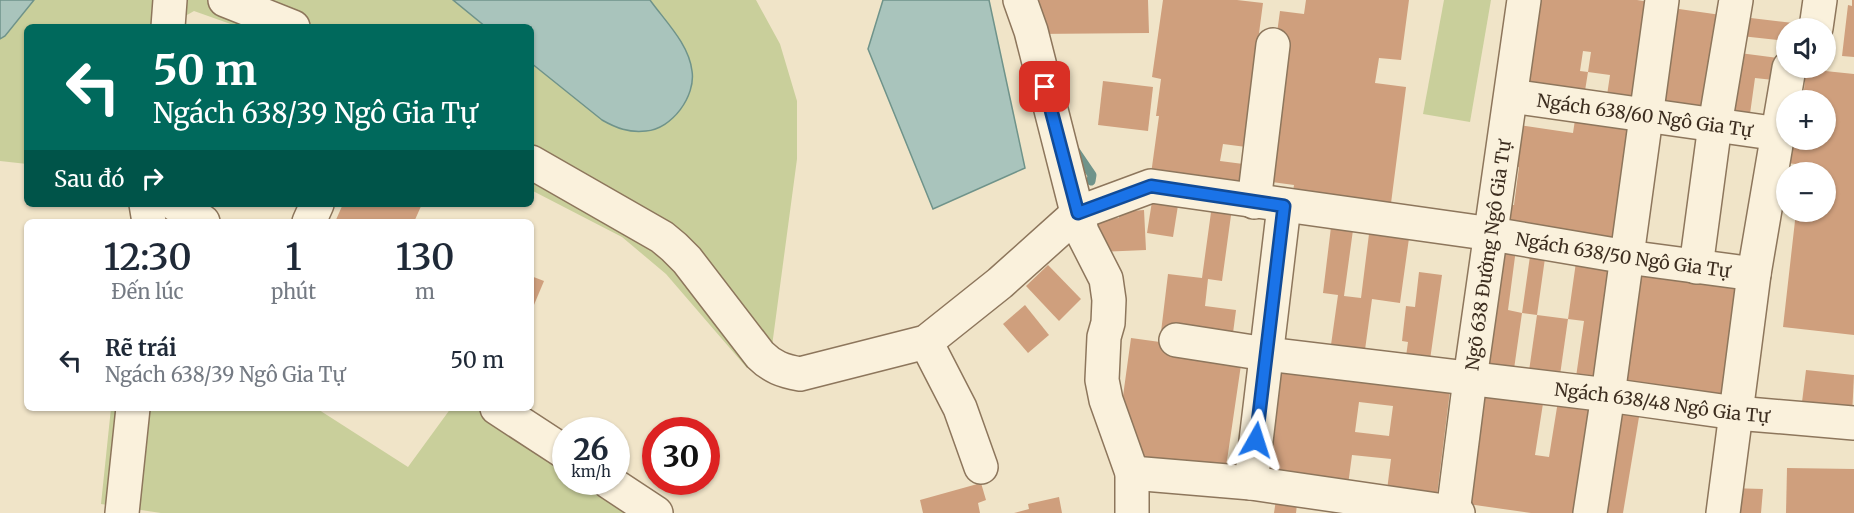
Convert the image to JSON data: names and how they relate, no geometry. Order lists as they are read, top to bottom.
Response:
{
  "streets": {
    "street": [
      "Ngách 638/60 Ngô Gia Tự",
      "Ngách 638/50 Ngô Gia Tự",
      "Ngõ 638 Đường Ngô Gia Tự",
      "Ngách 638/48 Ngô Gia Tự"
    ]
  },
  "crossings": [
    ["Ngách 638/60 Ngô Gia Tự", "Ngõ 638 Đường Ngô Gia Tự"],
    ["Ngách 638/50 Ngô Gia Tự", "Ngõ 638 Đường Ngô Gia Tự"],
    ["Ngõ 638 Đường Ngô Gia Tự", "Ngách 638/48 Ngô Gia Tự"]
  ],
  "page": {
    "map_buttons": ["+", "−"],
    "turn": ["50 m", "Ngách 638/39 Ngô Gia Tự"],
    "then": "Sau đó",
    "eta": [
      "12:30",
      "Đến lúc",
      "1",
      "phút",
      "130",
      "m"
    ],
    "list": [
      {
        "name": "Rẽ trái",
        "note": "Ngách 638/39 Ngô Gia Tự",
        "value": "50 m"
      }
    ],
    "speed": "26 km/h",
    "limit": "30"
  }
}
